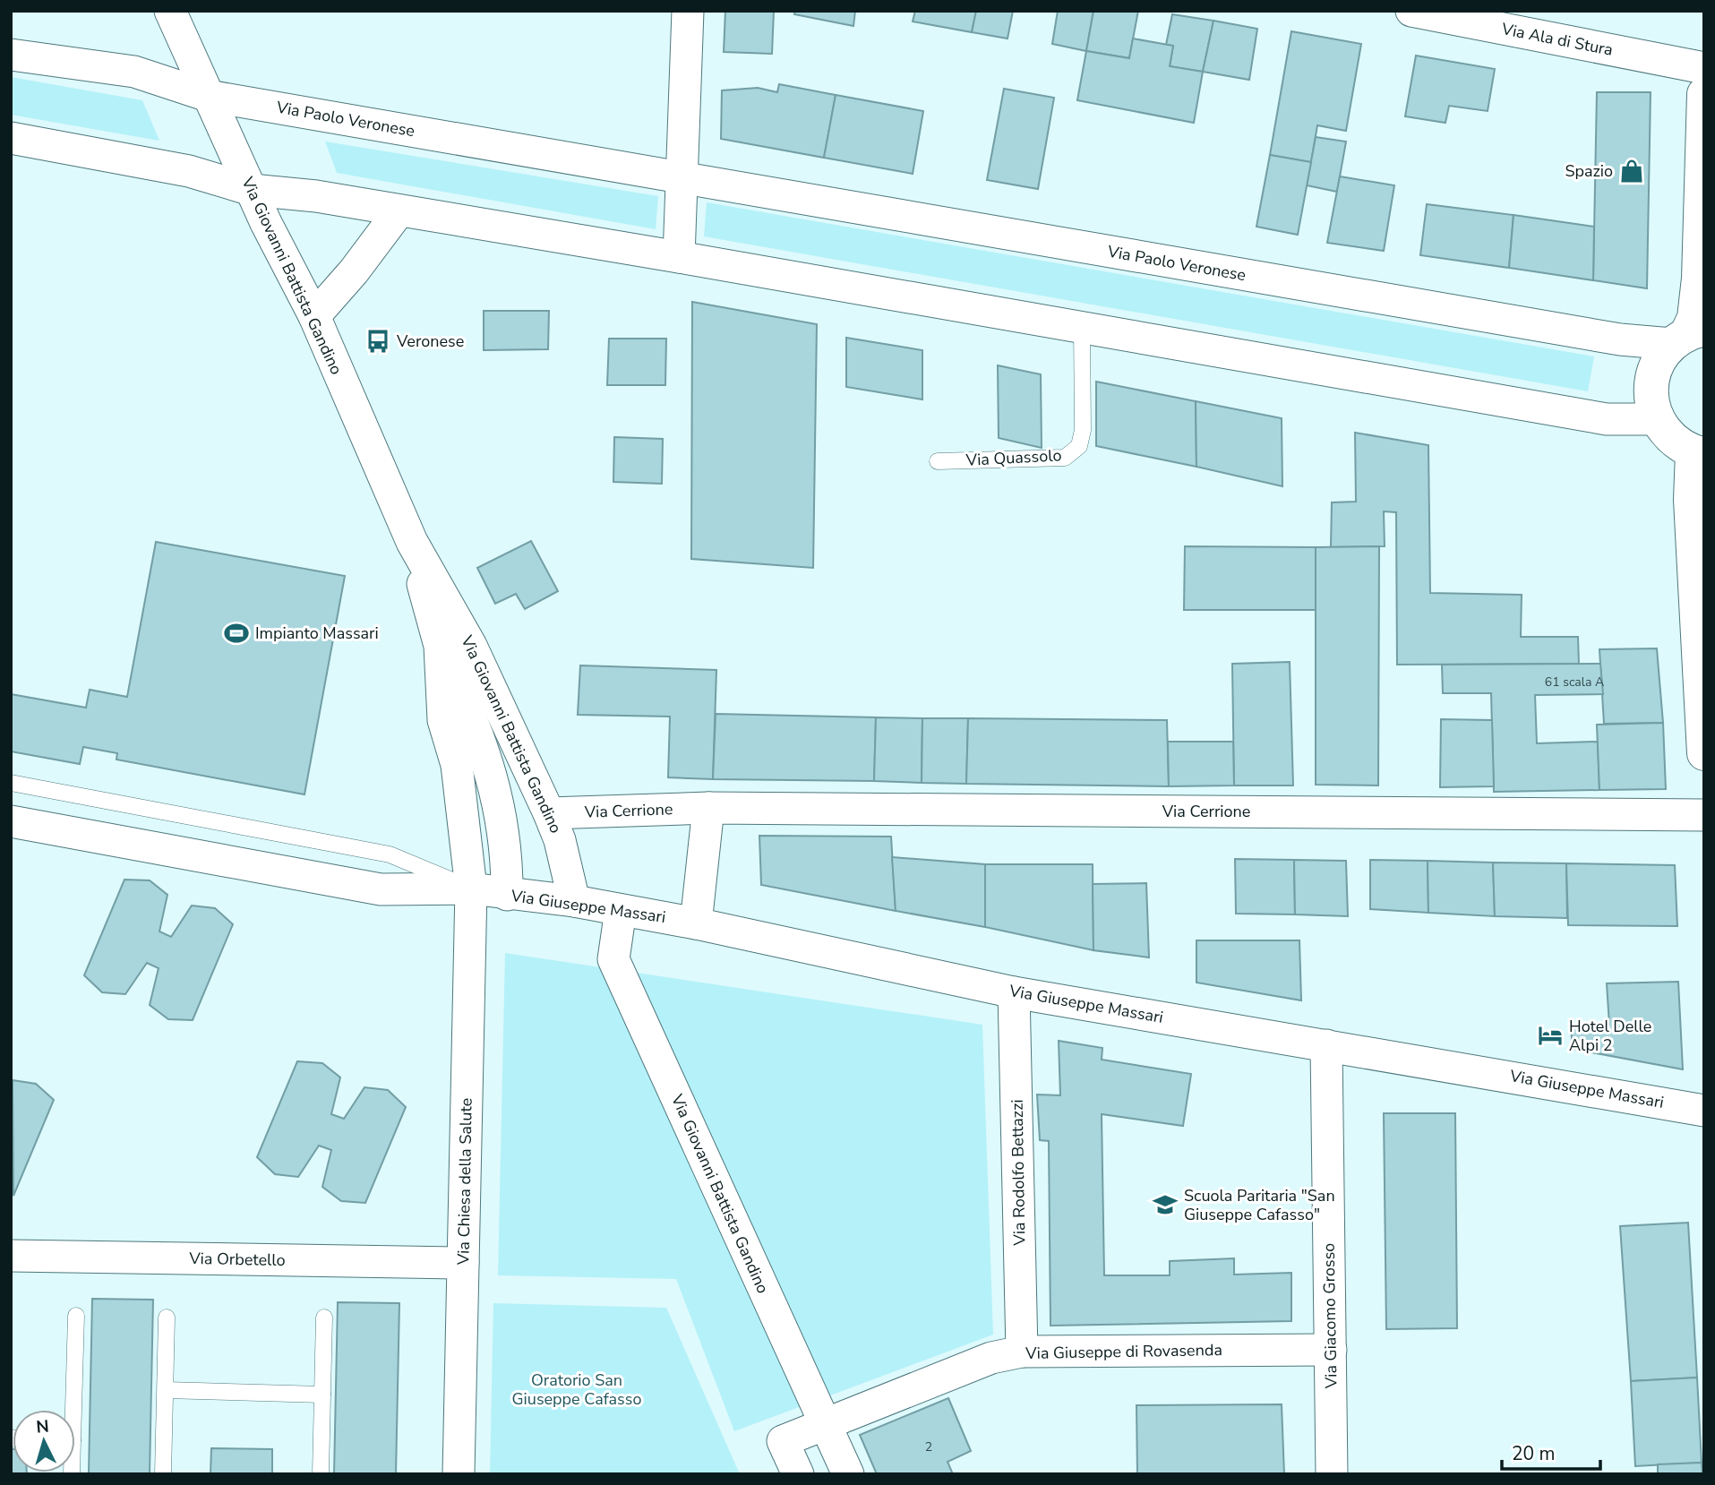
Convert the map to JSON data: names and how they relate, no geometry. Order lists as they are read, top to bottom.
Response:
{
  "streets": {
    "street": [
      "Via Ala di Stura",
      "Via Paolo Veronese",
      "Via Giovanni Battista Gandino",
      "Via Cerrione",
      "Via Giuseppe Massari",
      "Via Rodolfo Bettazzi",
      "Via Chiesa della Salute",
      "Via Orbetello",
      "Via Giacomo Grosso",
      "Via Giuseppe di Rovasenda"
    ],
    "lane": ["Via Quassolo"]
  },
  "crossings": [
    ["Via Paolo Veronese", "Via Giovanni Battista Gandino"],
    ["Via Giovanni Battista Gandino", "Via Cerrione"],
    ["Via Giovanni Battista Gandino", "Via Giuseppe Massari"],
    ["Via Giovanni Battista Gandino", "Via Chiesa della Salute"],
    ["Via Giovanni Battista Gandino", "Via Giuseppe di Rovasenda"],
    ["Via Giuseppe Massari", "Via Rodolfo Bettazzi"],
    ["Via Giuseppe Massari", "Via Chiesa della Salute"],
    ["Via Giuseppe Massari", "Via Giacomo Grosso"],
    ["Via Rodolfo Bettazzi", "Via Giuseppe di Rovasenda"],
    ["Via Chiesa della Salute", "Via Orbetello"],
    ["Via Giacomo Grosso", "Via Giuseppe di Rovasenda"]
  ],
  "parks": ["Oratorio San Giuseppe Cafasso"],
  "places": {
    "shop": ["Spazio"],
    "bus stop": ["Veronese"],
    "sports": ["Impianto Massari"],
    "hotel": ["Hotel Delle Alpi 2"],
    "school or university": ["Scuola Paritaria \"San Giuseppe Cafasso\""]
  },
  "house_numbers": ["61 scala A", "2"],
  "scale_bar": "20 m",
  "north": "top"
}
